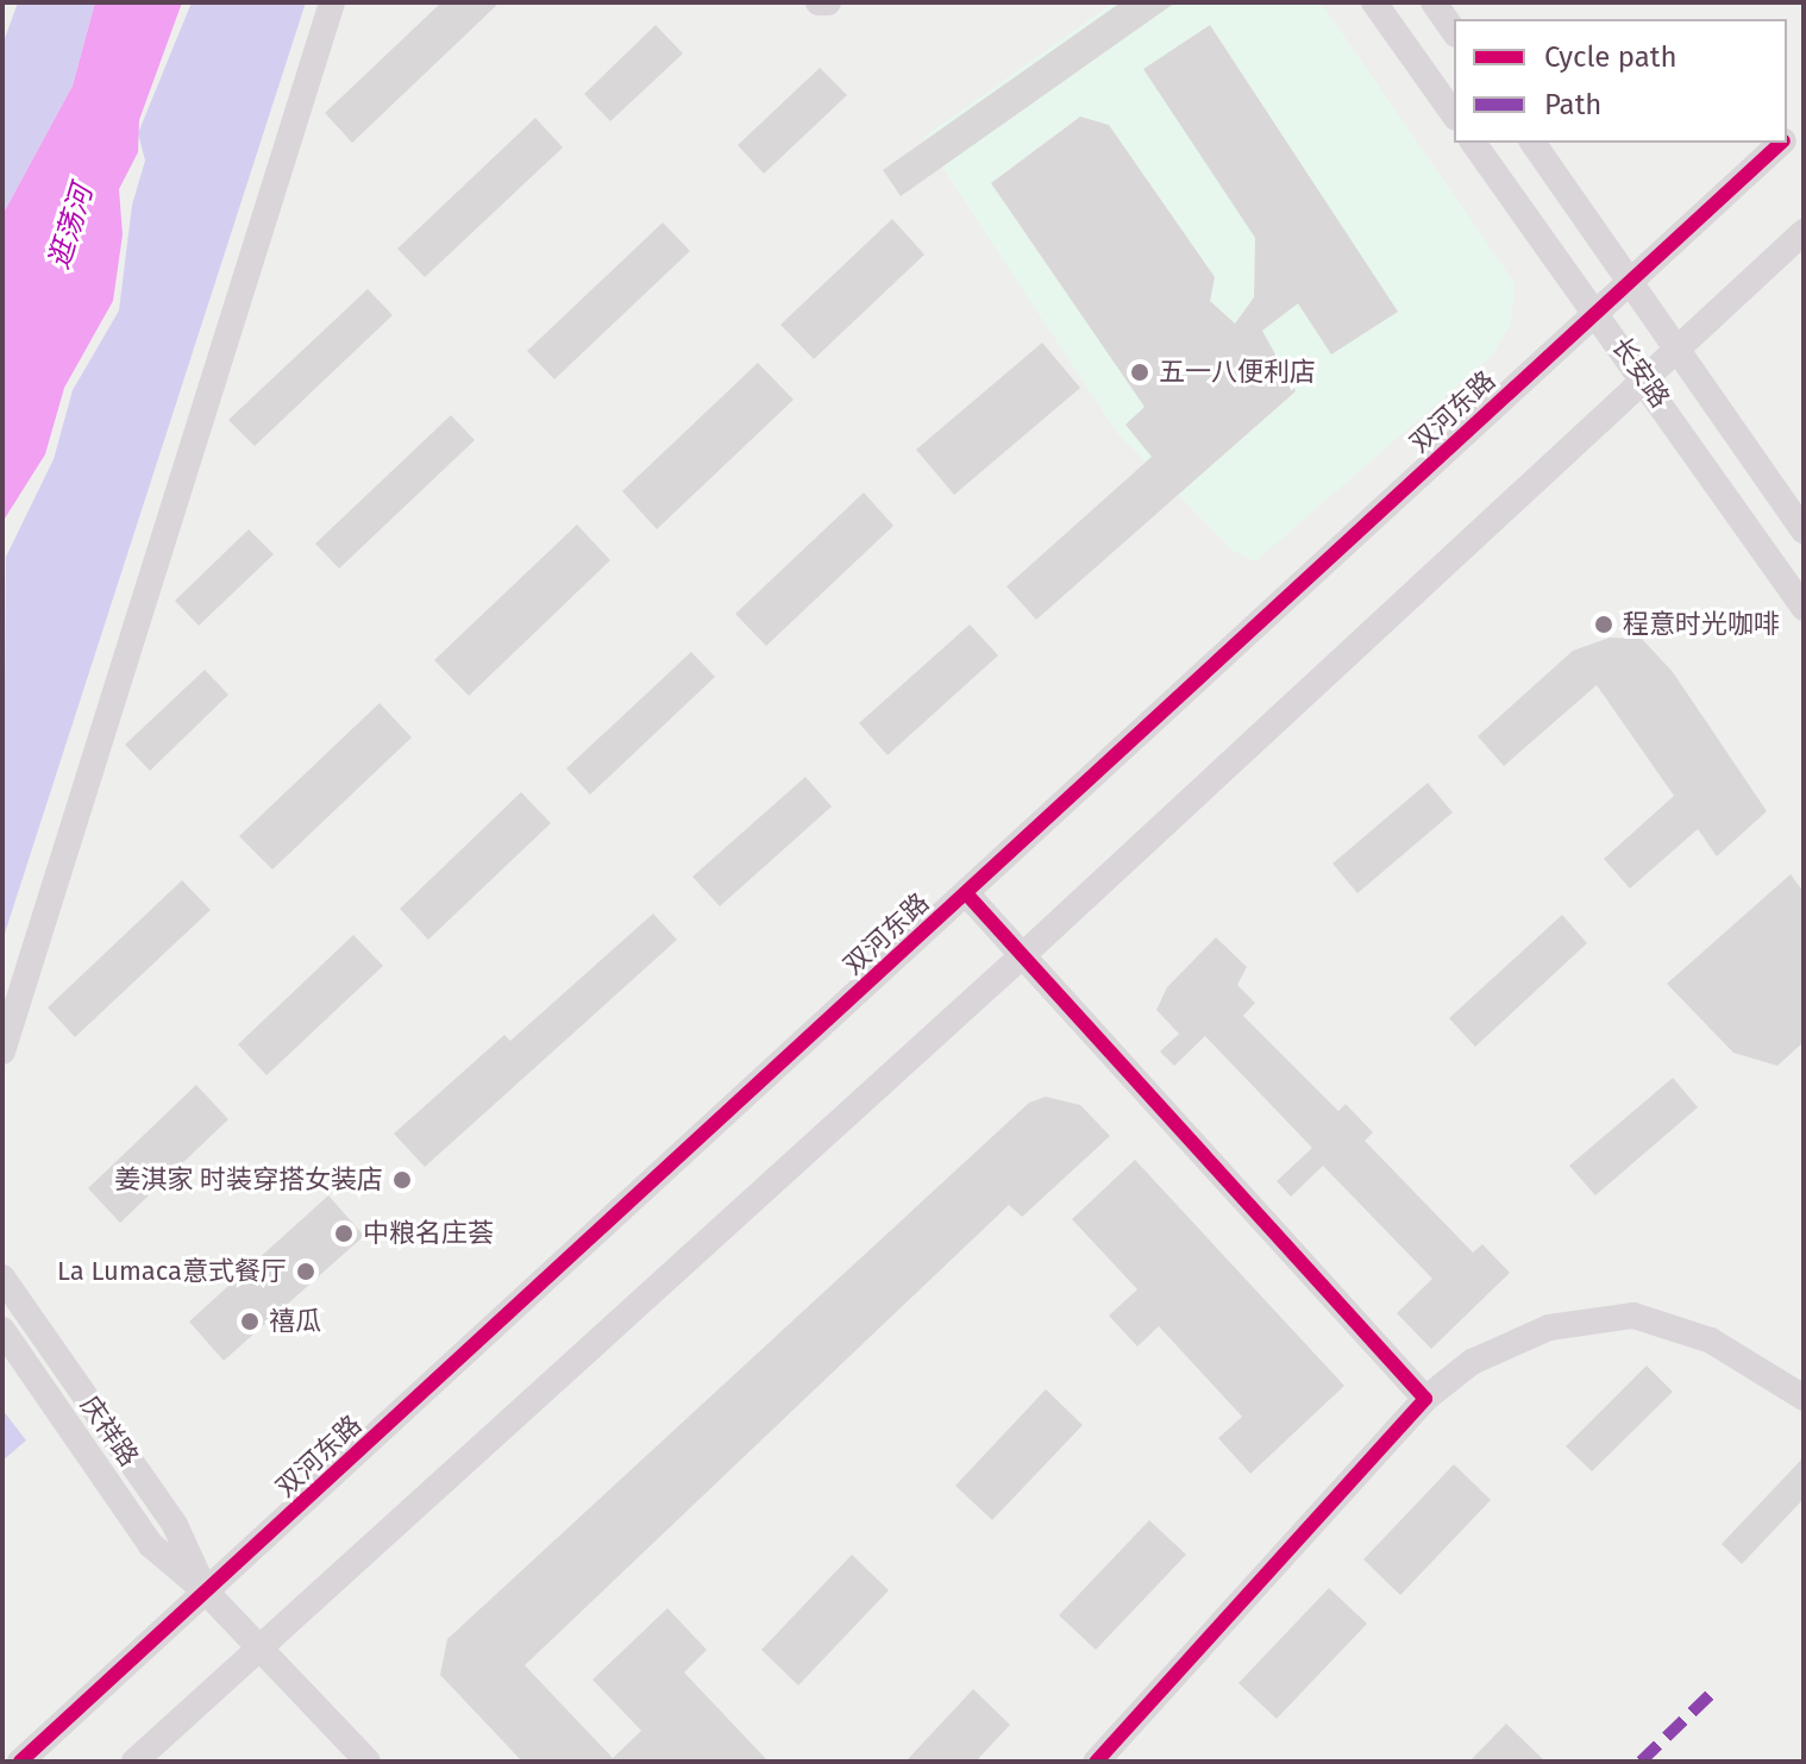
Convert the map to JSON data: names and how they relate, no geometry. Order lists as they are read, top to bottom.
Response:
{
  "streets": {
    "street": ["长安路", "双河东路", "庆祥路"]
  },
  "crossings": [
    ["长安路", "双河东路"],
    ["双河东路", "庆祥路"]
  ],
  "water": ["逛荡河"],
  "places": [
    "五一八便利店",
    "程意时光咖啡",
    "姜淇家 时装穿搭女装店",
    "中粮名庄荟",
    "La Lumaca意式餐厅",
    "禧瓜"
  ],
  "legend": ["Cycle path", "Path"]
}
